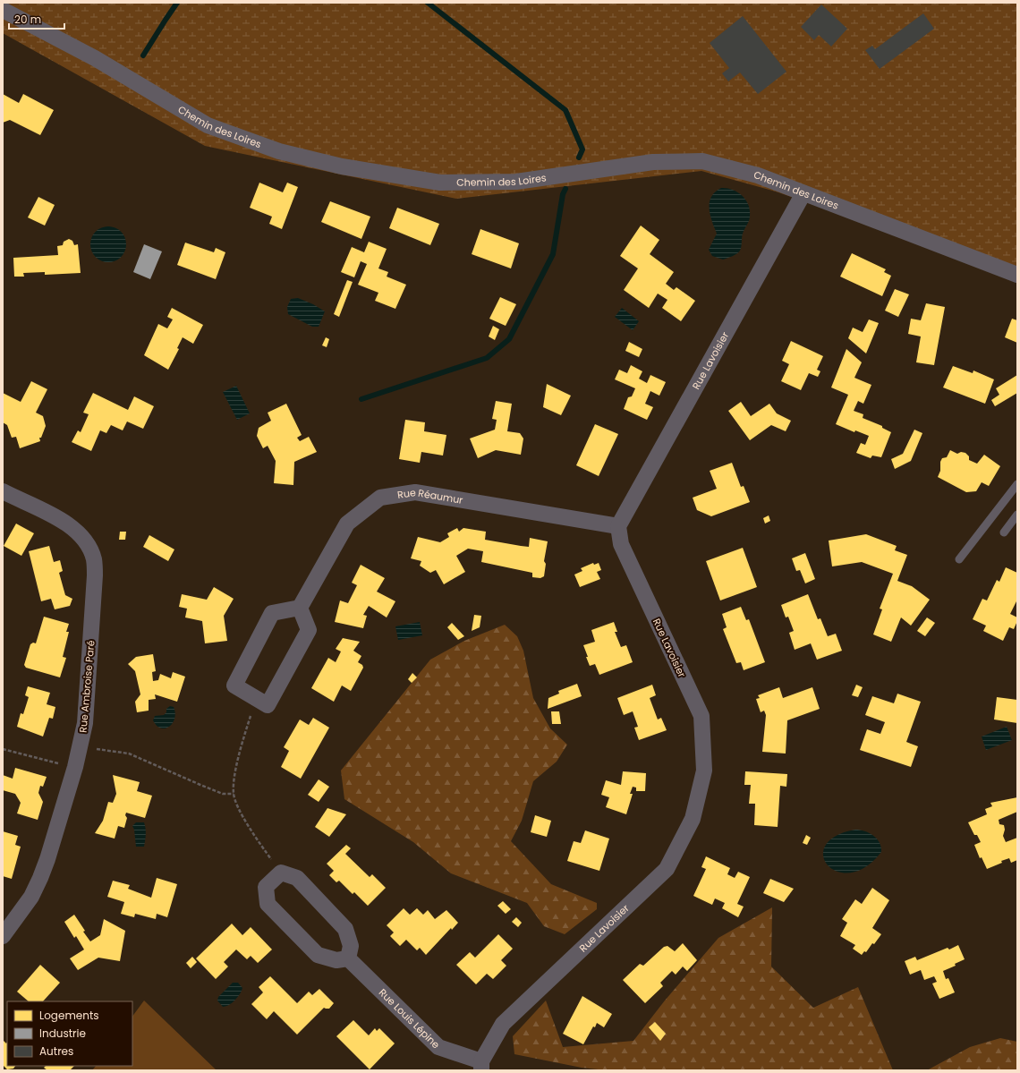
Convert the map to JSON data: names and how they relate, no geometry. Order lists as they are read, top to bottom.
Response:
{
  "streets": {
    "street": [
      "Chemin des Loires",
      "Rue Lavoisier",
      "Rue Réaumur",
      "Rue Ambroise Paré",
      "Rue Louis Lépine"
    ]
  },
  "crossings": [
    ["Chemin des Loires", "Rue Lavoisier"],
    ["Rue Lavoisier", "Rue Réaumur"],
    ["Rue Lavoisier", "Rue Louis Lépine"]
  ],
  "legend": ["Logements", "Industrie", "Autres"],
  "scale_bar": "20 m"
}
